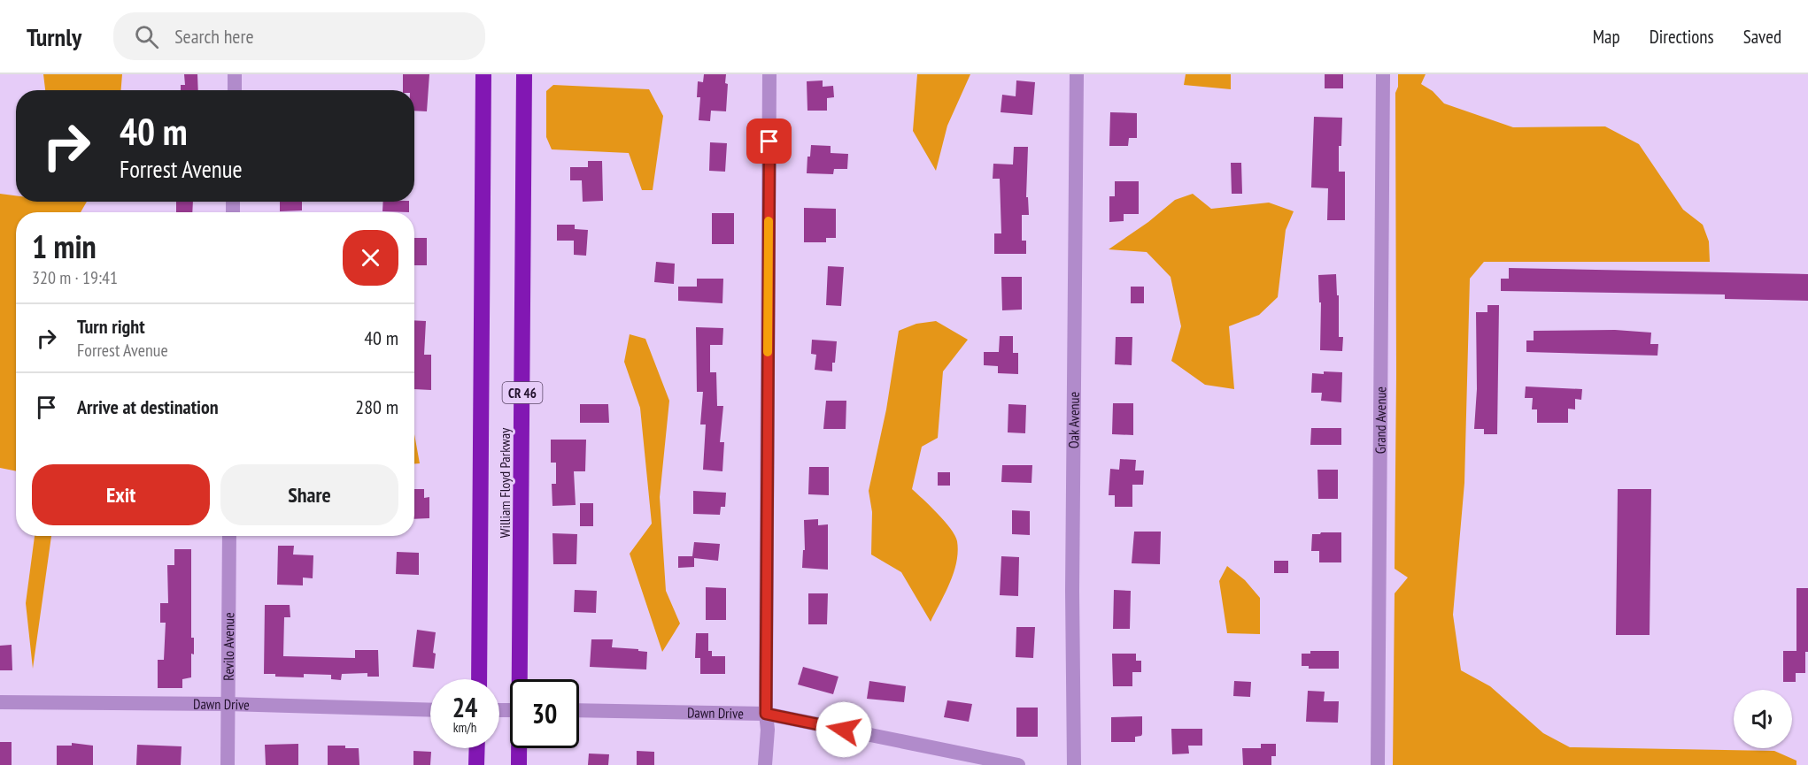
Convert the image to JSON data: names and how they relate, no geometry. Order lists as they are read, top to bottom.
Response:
{
  "streets": {
    "highway": ["CR 46", "William Floyd Parkway"],
    "street": [
      "Grand Avenue",
      "Oak Avenue",
      "Revilo Avenue",
      "Dawn Drive"
    ]
  },
  "crossings": [
    ["Revilo Avenue", "Dawn Drive"]
  ],
  "page": {
    "header": "Turnly",
    "search": "Search here",
    "nav": ["Map", "Directions", "Saved"],
    "turn": ["40 m", "Forrest Avenue"],
    "heading": ["1 min", "320 m · 19:41"],
    "list": [
      {
        "name": "Turn right",
        "note": "Forrest Avenue",
        "value": "40 m"
      },
      {
        "name": "Arrive at destination",
        "value": "280 m"
      }
    ],
    "buttons": ["Exit", "Share"],
    "speed": "24 km/h",
    "limit": "30"
  }
}
